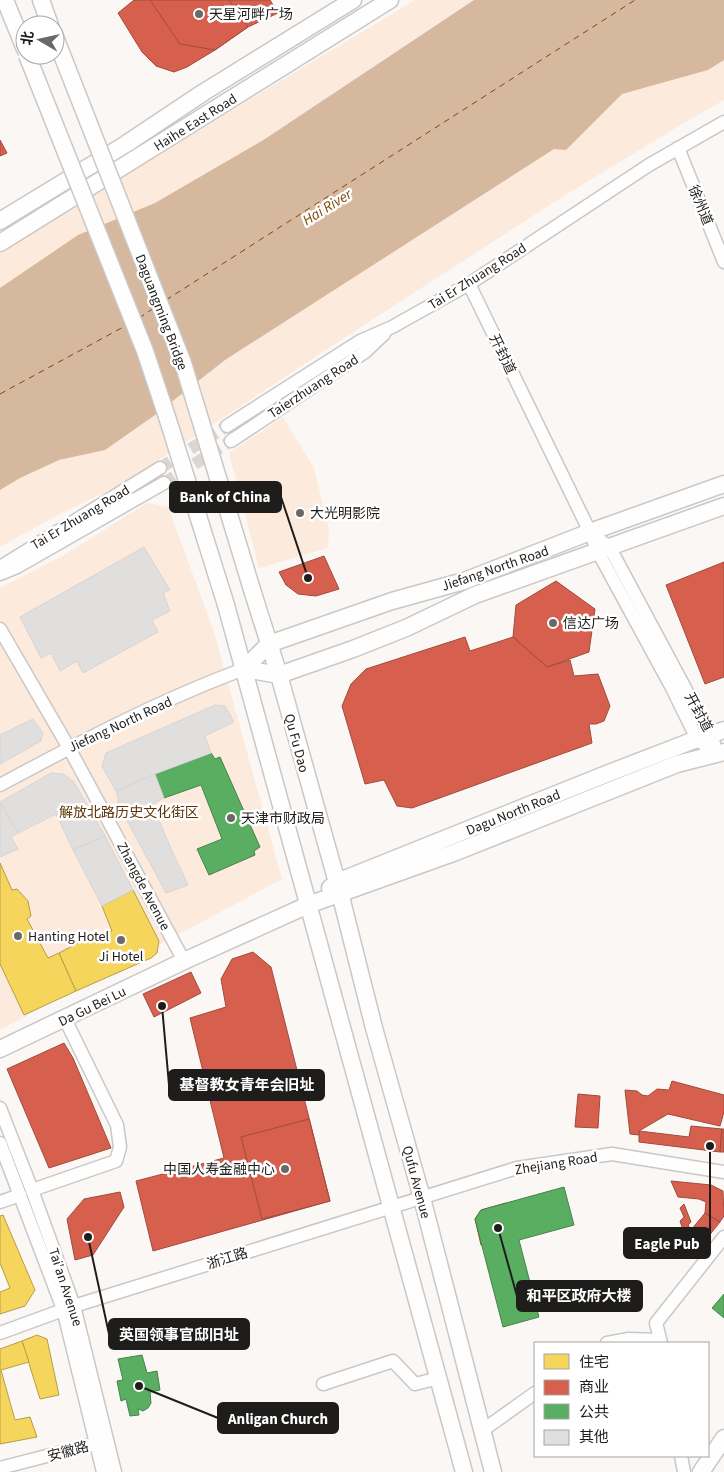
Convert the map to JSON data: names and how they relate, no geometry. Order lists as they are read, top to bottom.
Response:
{
  "streets": {
    "main road": [
      "Haihe East Road",
      "Daguangming Bridge",
      "Jiefang North Road",
      "Qu Fu Dao",
      "Dagu North Road",
      "Da Gu Bei Lu",
      "Qufu Avenue"
    ],
    "street": [
      "徐州道",
      "Tai Er Zhuang Road",
      "开封道",
      "Taierzhuang Road",
      "Zhangde Avenue",
      "Zhejiang Road",
      "浙江路",
      "Tai'an Avenue",
      "安徽路"
    ]
  },
  "crossings": [
    ["徐州道", "Tai Er Zhuang Road"],
    ["Tai Er Zhuang Road", "开封道"],
    ["Tai Er Zhuang Road", "Taierzhuang Road"],
    ["Daguangming Bridge", "Qu Fu Dao"],
    ["开封道", "Jiefang North Road"],
    ["开封道", "Dagu North Road"],
    ["Jiefang North Road", "Qu Fu Dao"],
    ["Jiefang North Road", "Zhangde Avenue"],
    ["Qu Fu Dao", "Dagu North Road"],
    ["Qu Fu Dao", "Qufu Avenue"],
    ["Dagu North Road", "Zhangde Avenue"],
    ["Dagu North Road", "Da Gu Bei Lu"],
    ["Dagu North Road", "Qufu Avenue"],
    ["Zhangde Avenue", "Da Gu Bei Lu"],
    ["Zhejiang Road", "Qufu Avenue"],
    ["Zhejiang Road", "浙江路"],
    ["浙江路", "Tai'an Avenue"],
    ["Tai'an Avenue", "安徽路"]
  ],
  "water": ["Hai River"],
  "parks": ["解放北路历史文化街区"],
  "places": [
    "天星河畔广场",
    "大光明影院",
    "Bank of China",
    "信达广场",
    "天津市财政局",
    "Hanting Hotel",
    "Ji Hotel",
    "基督教女青年会旧址",
    "Eagle Pub",
    "中国人寿金融中心",
    "和平区政府大楼",
    "英国领事官邸旧址",
    "Anligan Church"
  ],
  "legend": [
    "住宅",
    "商业",
    "公共",
    "其他"
  ],
  "north": "left"
}
